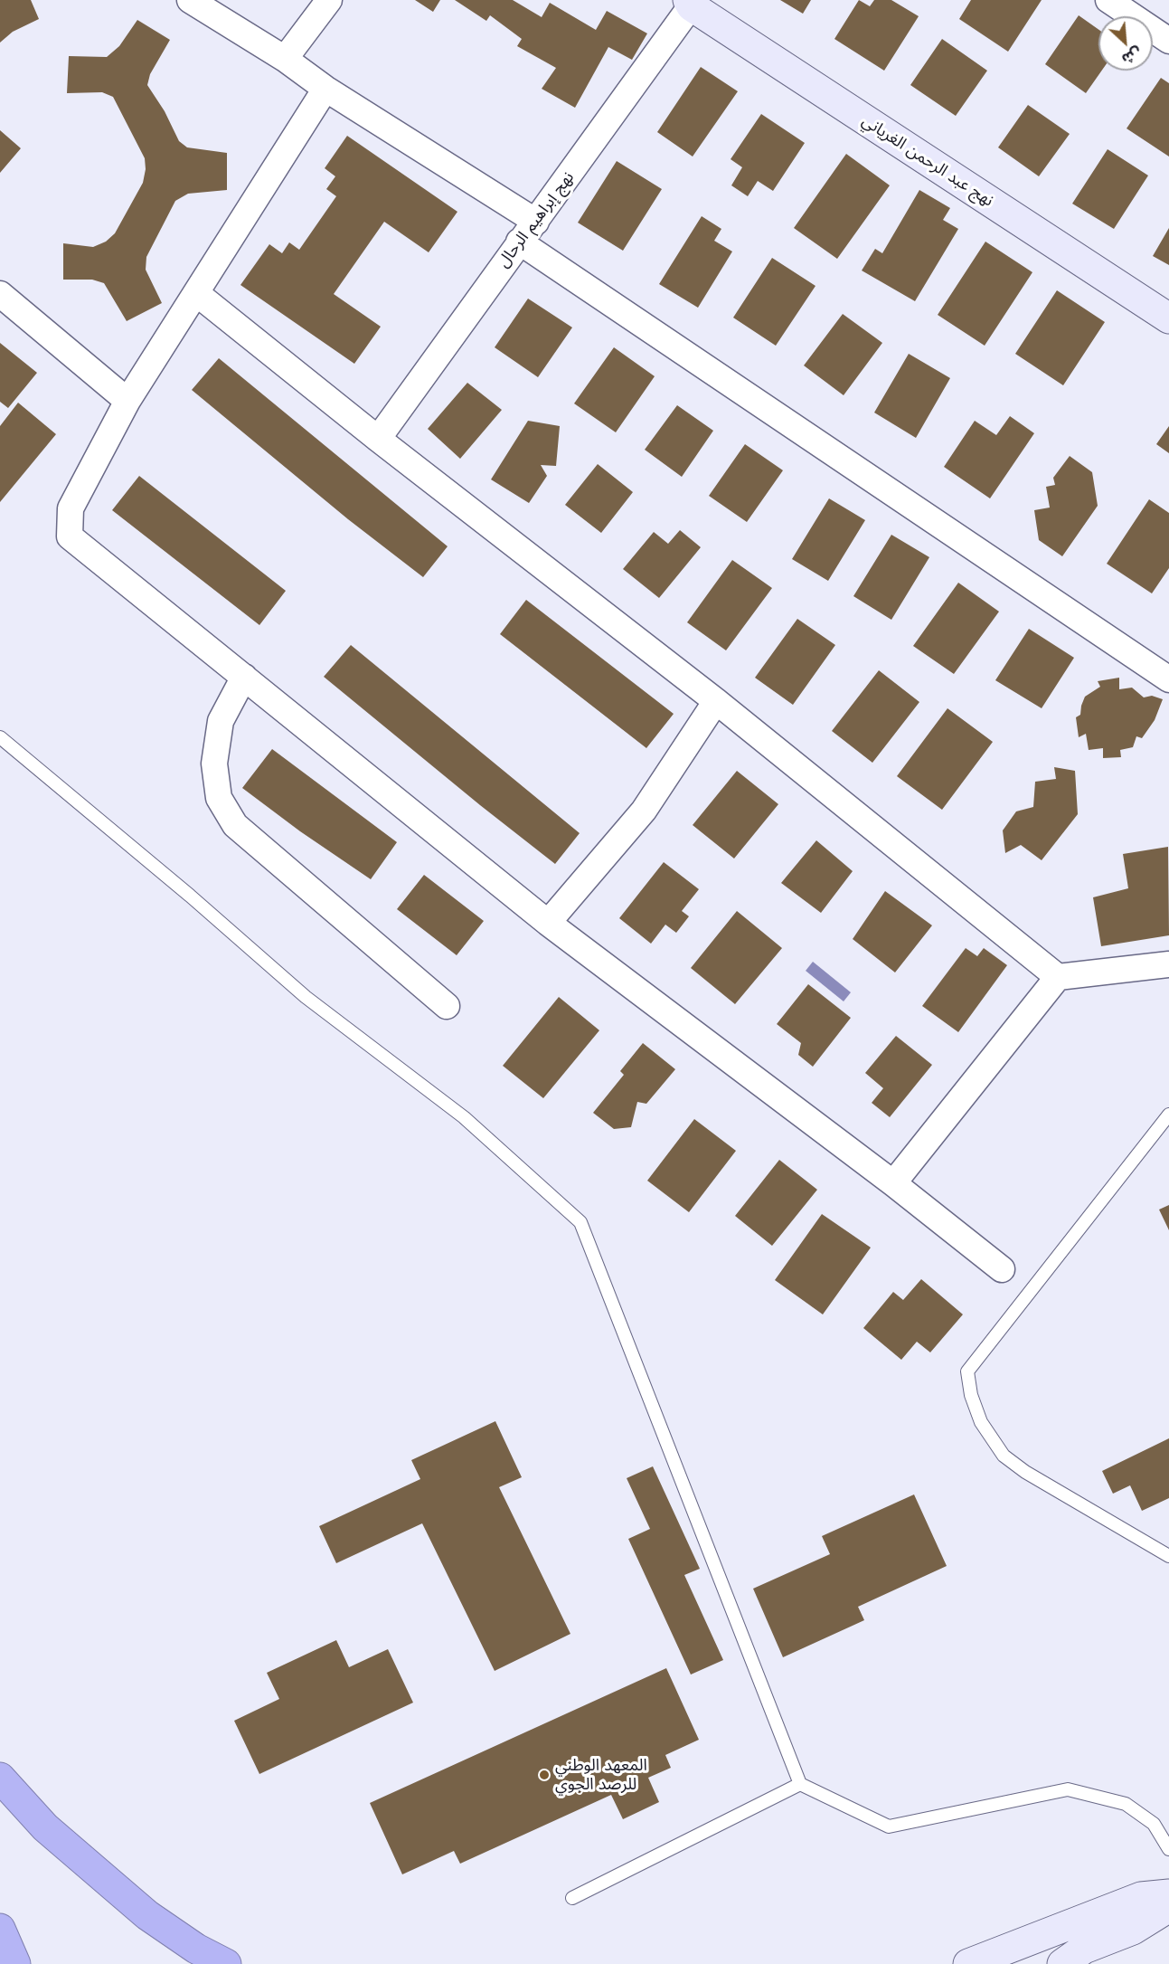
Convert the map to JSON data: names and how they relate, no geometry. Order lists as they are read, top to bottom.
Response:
{
  "streets": {
    "street": ["نهج عبد الرحمن الغرياني", "نهج إبراهيم الرحال"]
  },
  "crossings": [
    ["نهج عبد الرحمن الغرياني", "نهج إبراهيم الرحال"]
  ],
  "places": ["المعهد الوطني للرصد الجوي"],
  "north": "bottom right"
}
